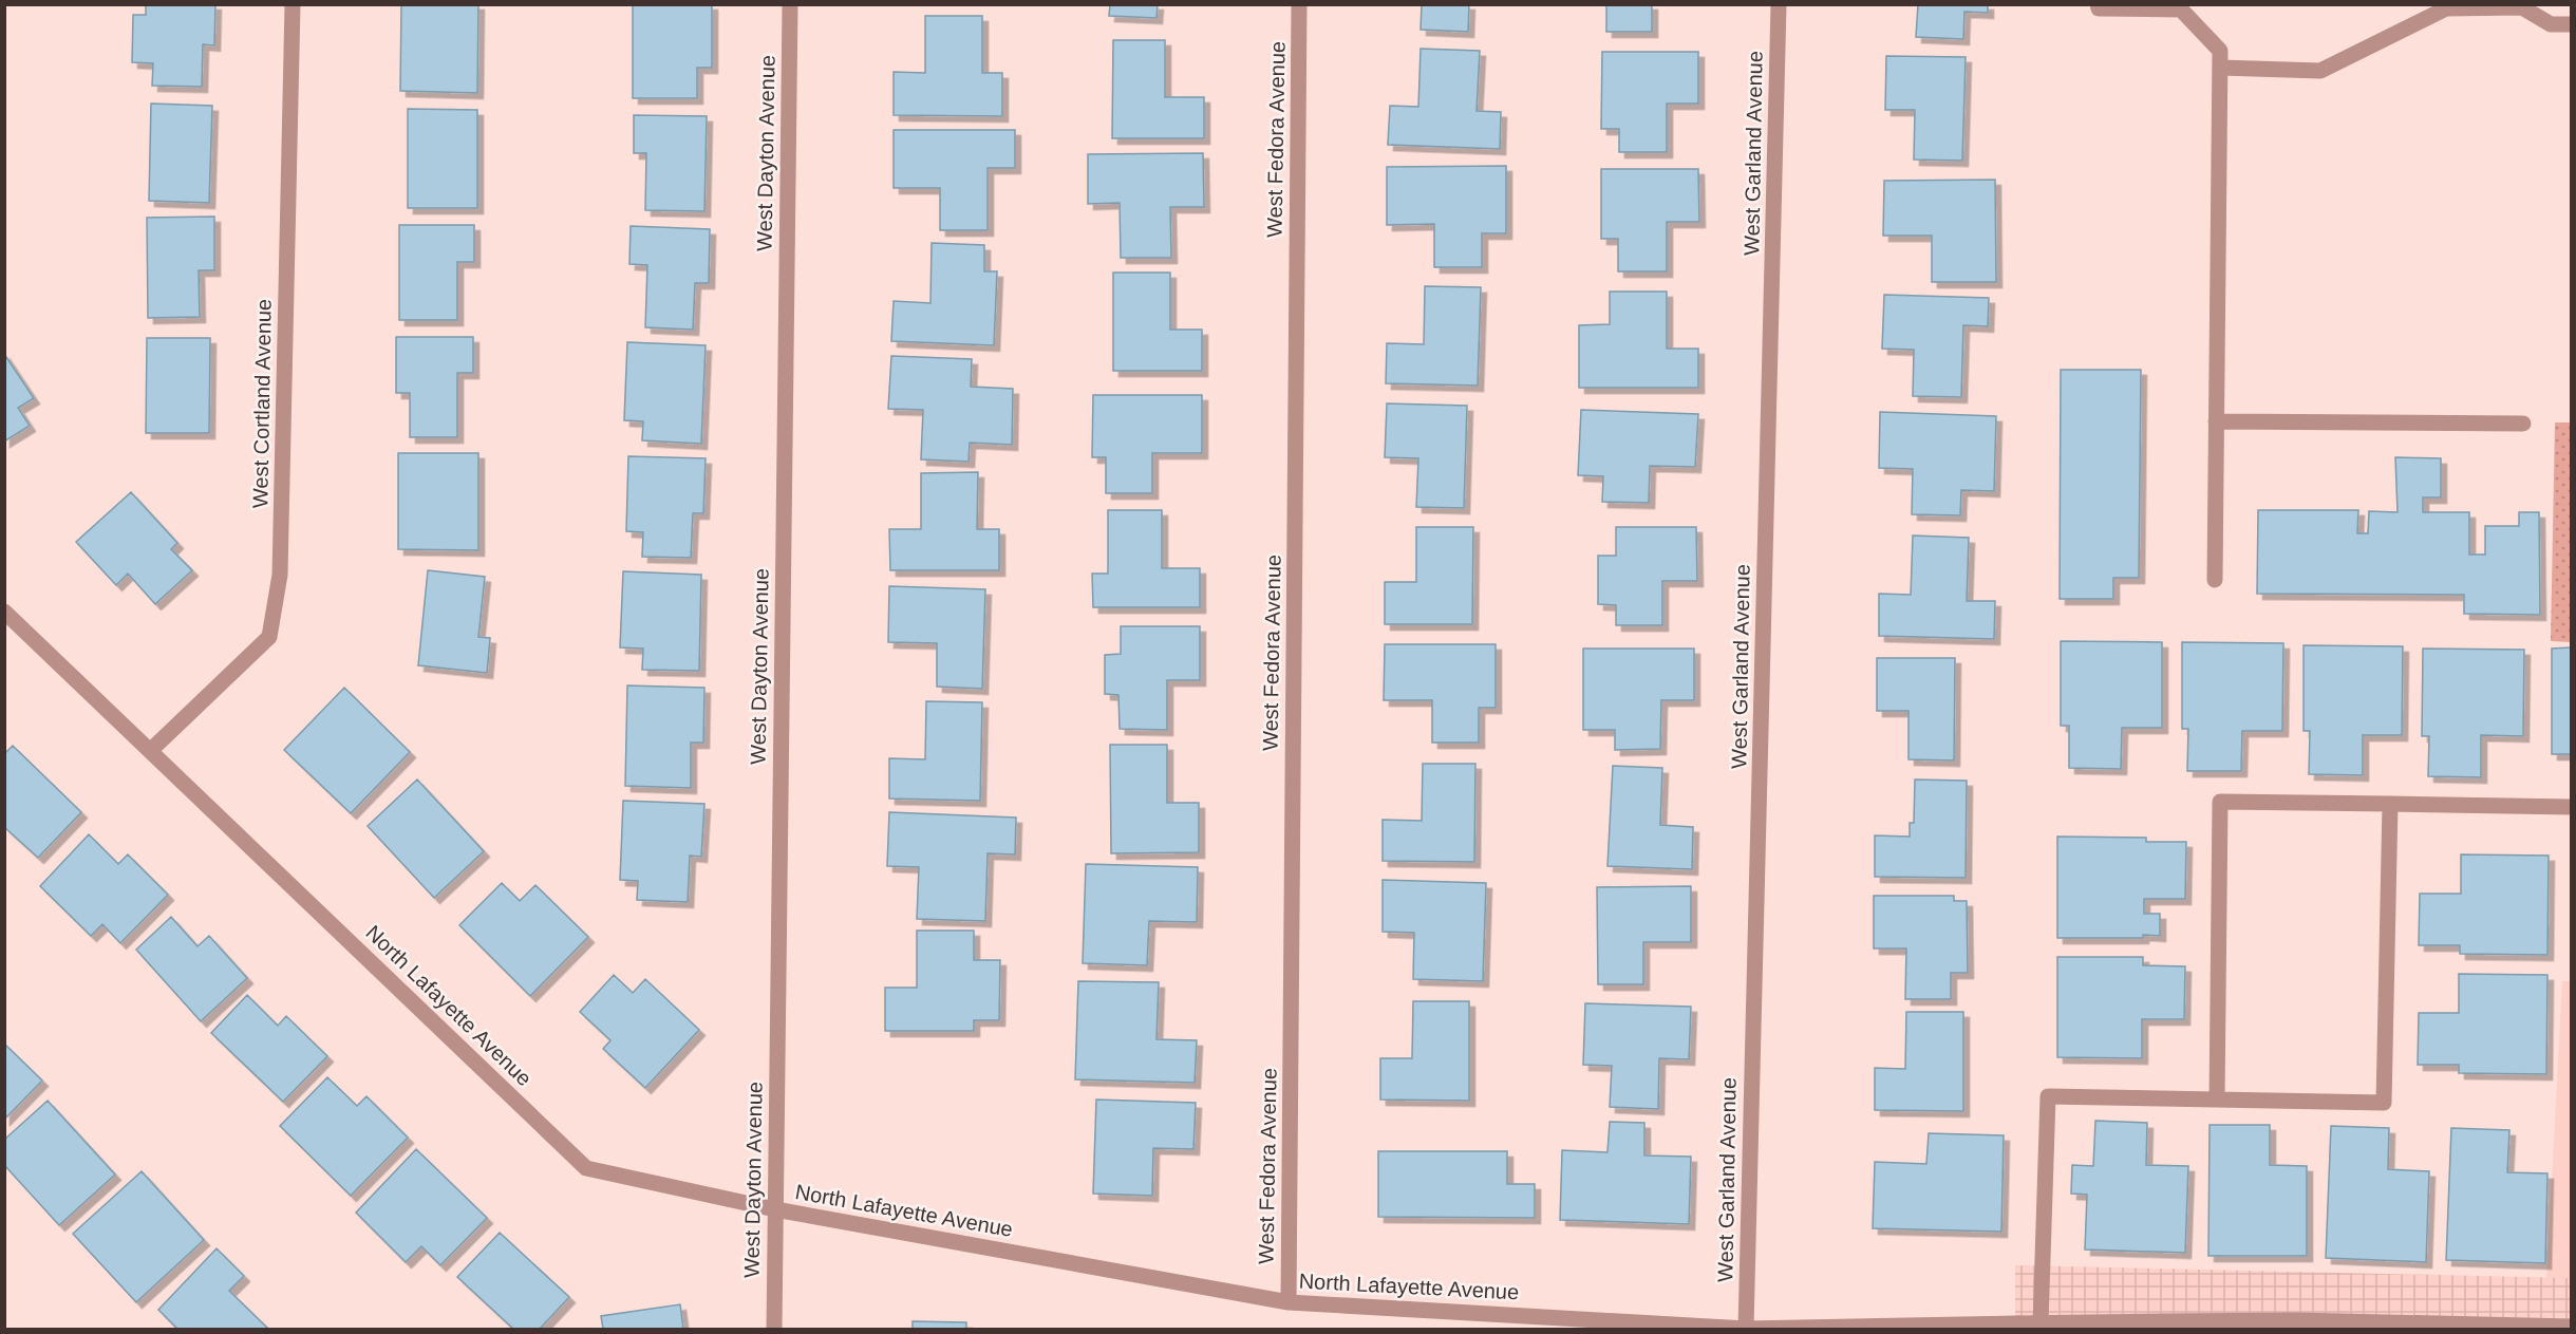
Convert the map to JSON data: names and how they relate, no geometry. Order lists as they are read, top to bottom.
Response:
{
  "streets": {
    "street": [
      "West Fedora Avenue",
      "West Dayton Avenue",
      "West Garland Avenue",
      "West Cortland Avenue",
      "North Lafayette Avenue"
    ]
  },
  "crossings": [
    ["West Fedora Avenue", "North Lafayette Avenue"],
    ["West Dayton Avenue", "North Lafayette Avenue"],
    ["West Garland Avenue", "North Lafayette Avenue"],
    ["West Cortland Avenue", "North Lafayette Avenue"]
  ]
}
